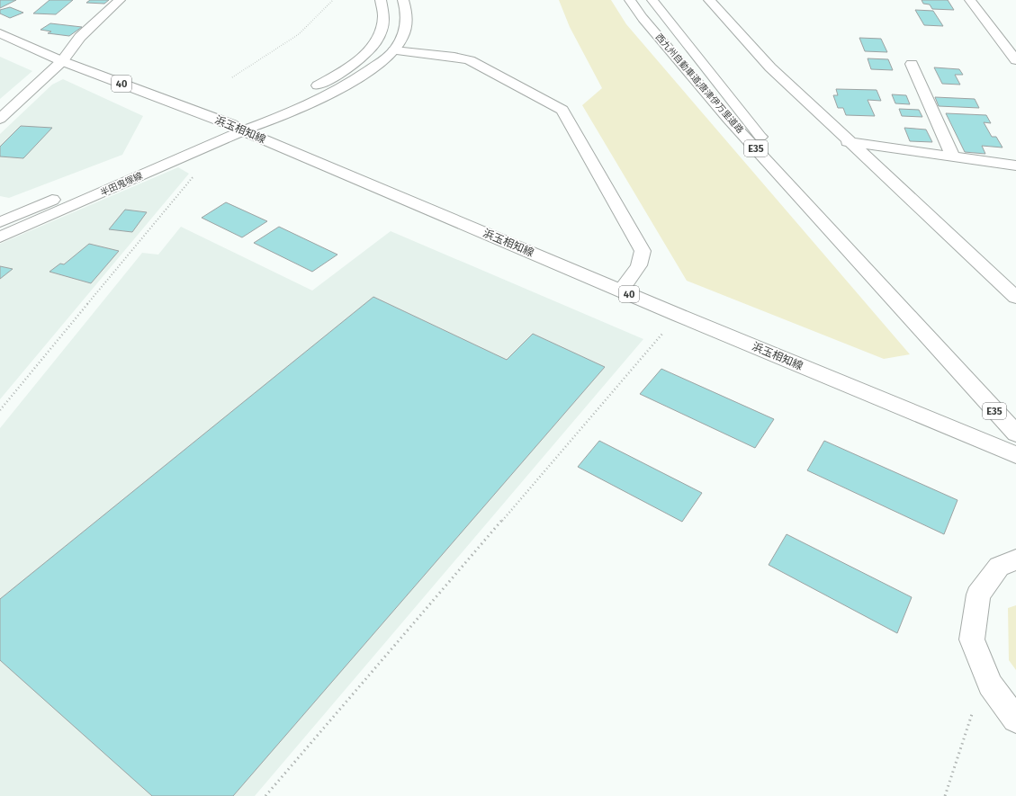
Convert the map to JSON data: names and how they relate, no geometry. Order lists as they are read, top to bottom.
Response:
{
  "streets": {
    "main road": [
      "40",
      "西九州自動車道;唐津伊万里道路",
      "浜玉相知線",
      "E35",
      "半田鬼塚線"
    ]
  },
  "crossings": [
    ["浜玉相知線", "半田鬼塚線"]
  ]
}
